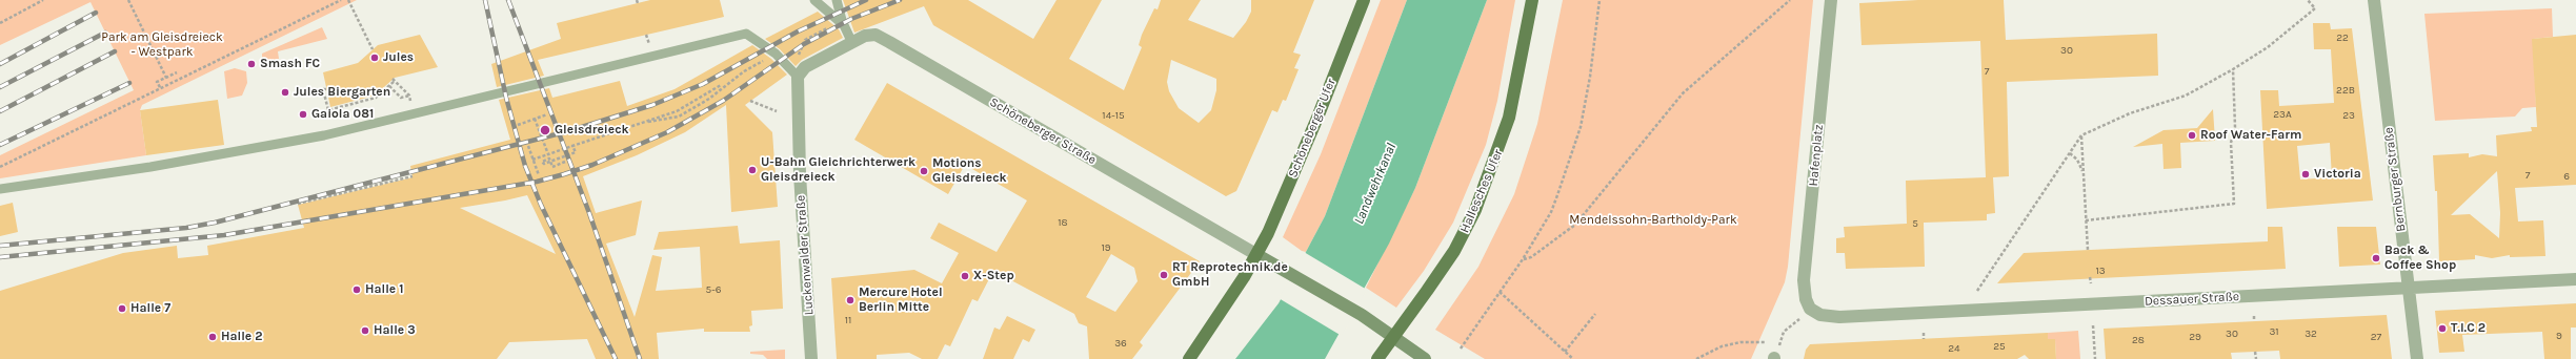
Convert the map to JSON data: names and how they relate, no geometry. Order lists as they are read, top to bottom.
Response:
{
  "streets": {
    "main road": ["Schöneberger Ufer", "Hallesches Ufer"],
    "street": [
      "Schöneberger Straße",
      "Hafenplatz",
      "Bernburger Straße",
      "Luckenwalder Straße",
      "Dessauer Straße"
    ]
  },
  "crossings": [
    ["Schöneberger Ufer", "Schöneberger Straße"],
    ["Schöneberger Straße", "Hallesches Ufer"],
    ["Schöneberger Straße", "Luckenwalder Straße"],
    ["Hafenplatz", "Dessauer Straße"],
    ["Bernburger Straße", "Dessauer Straße"]
  ],
  "water": ["Landwehrkanal"],
  "parks": ["Park am Gleisdreieck - Westpark", "Mendelssohn-Bartholdy-Park"],
  "places": [
    "Jules",
    "Smash FC",
    "Jules Biergarten",
    "Gaiola 081",
    "Gleisdreieck",
    "Roof Water-Farm",
    "U-Bahn Gleichrichterwerk Gleisdreieck",
    "Motions Gleisdreieck",
    "Victoria",
    "Back & Coffee Shop",
    "RT Reprotechnik.de GmbH",
    "X-Step",
    "Halle 1",
    "Mercure Hotel Berlin Mitte",
    "Halle 7",
    "T.I.C 2",
    "Halle 3",
    "Halle 2"
  ],
  "house_numbers": [
    "22",
    "30",
    "7",
    "22B",
    "23A",
    "14-15",
    "23",
    "7",
    "6",
    "18",
    "5",
    "19",
    "13",
    "5-6",
    "11",
    "31",
    "30",
    "32",
    "9",
    "29",
    "27",
    "28",
    "36",
    "25",
    "24"
  ]
}
